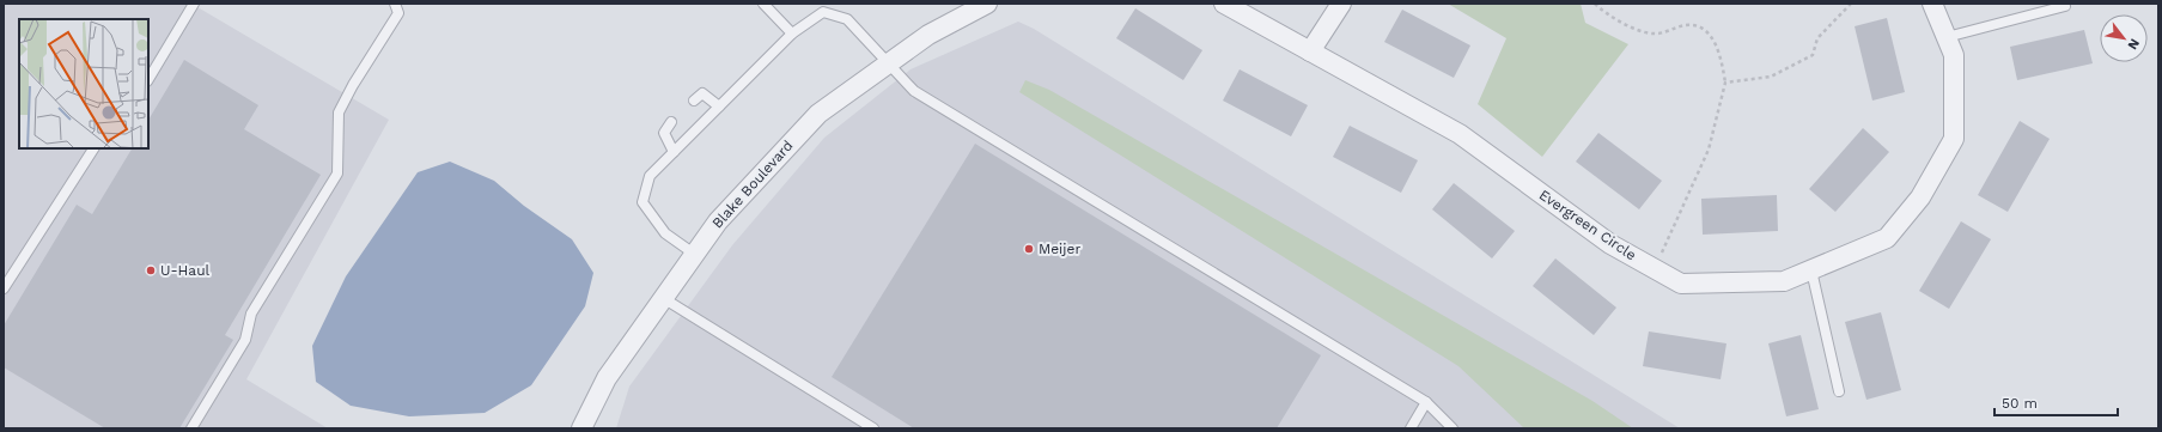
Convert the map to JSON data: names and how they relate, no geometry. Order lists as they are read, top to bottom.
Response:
{
  "streets": {
    "street": ["Blake Boulevard", "Evergreen Circle"]
  },
  "places": ["Meijer", "U-Haul"],
  "scale_bar": "50 m",
  "north": "bottom right"
}
